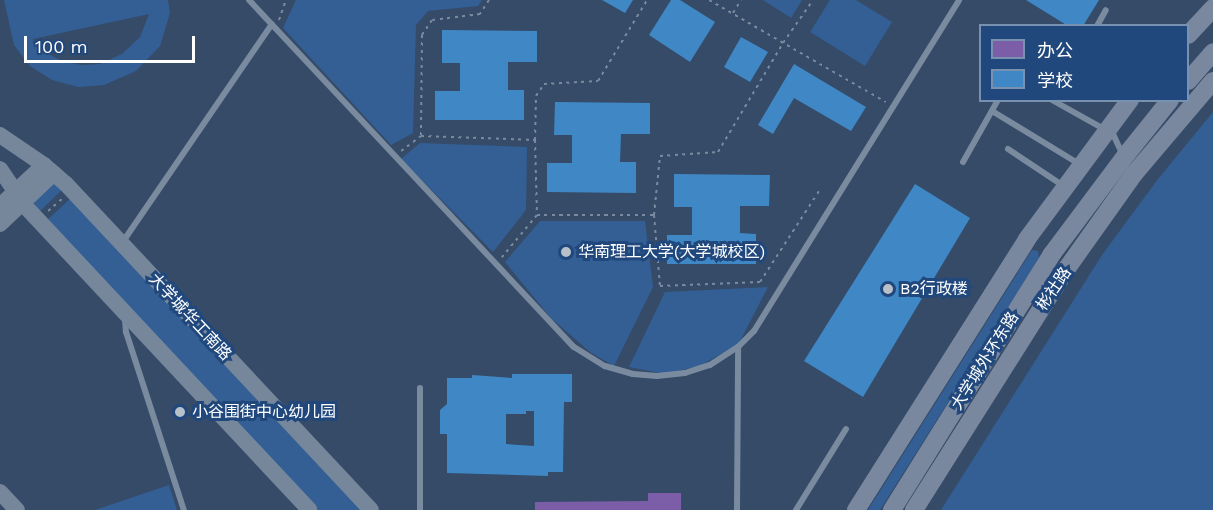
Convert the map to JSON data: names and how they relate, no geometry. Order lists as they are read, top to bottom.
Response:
{
  "streets": {
    "main road": ["彬社路", "大学城华工南路", "大学城外环东路"]
  },
  "places": ["华南理工大学(大学城校区)", "B2行政楼", "小谷围街中心幼儿园"],
  "legend": ["办公", "学校"],
  "scale_bar": "100 m"
}
